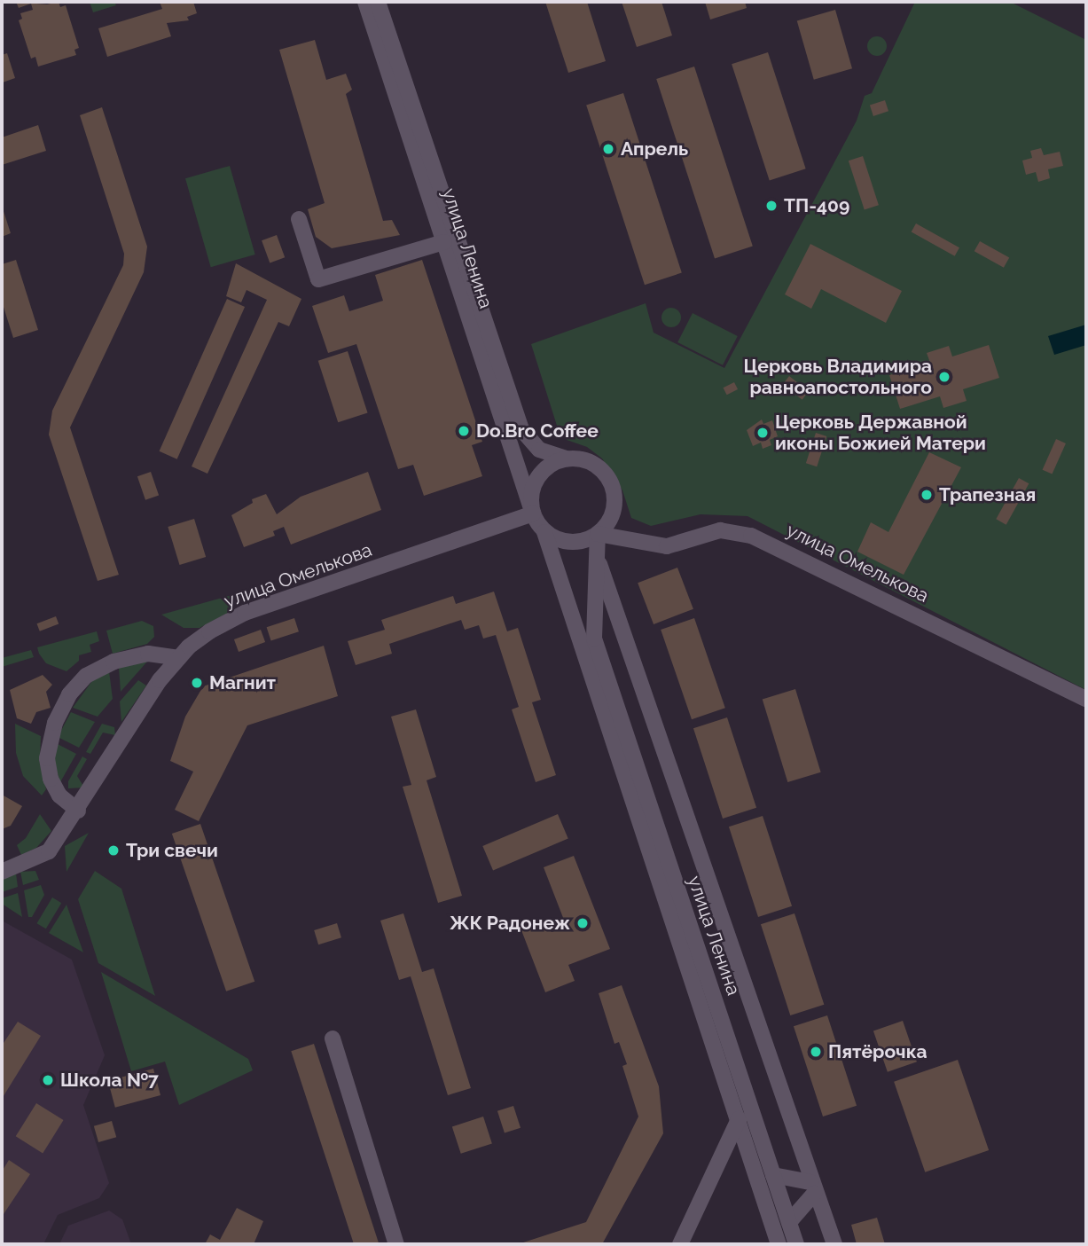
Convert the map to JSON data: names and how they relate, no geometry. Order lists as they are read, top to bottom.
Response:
{
  "streets": {
    "street": ["улица Ленина", "улица Омелькова"]
  },
  "crossings": [
    ["улица Ленина", "улица Омелькова"]
  ],
  "places": [
    "Апрель",
    "ТП-409",
    "Церковь Владимира равноапостольного",
    "Do.Bro Coffee",
    "Церковь Державной иконы Божией Матери",
    "Трапезная",
    "Магнит",
    "Три свечи",
    "ЖК Радонеж",
    "Пятёрочка",
    "Школа №7"
  ]
}
